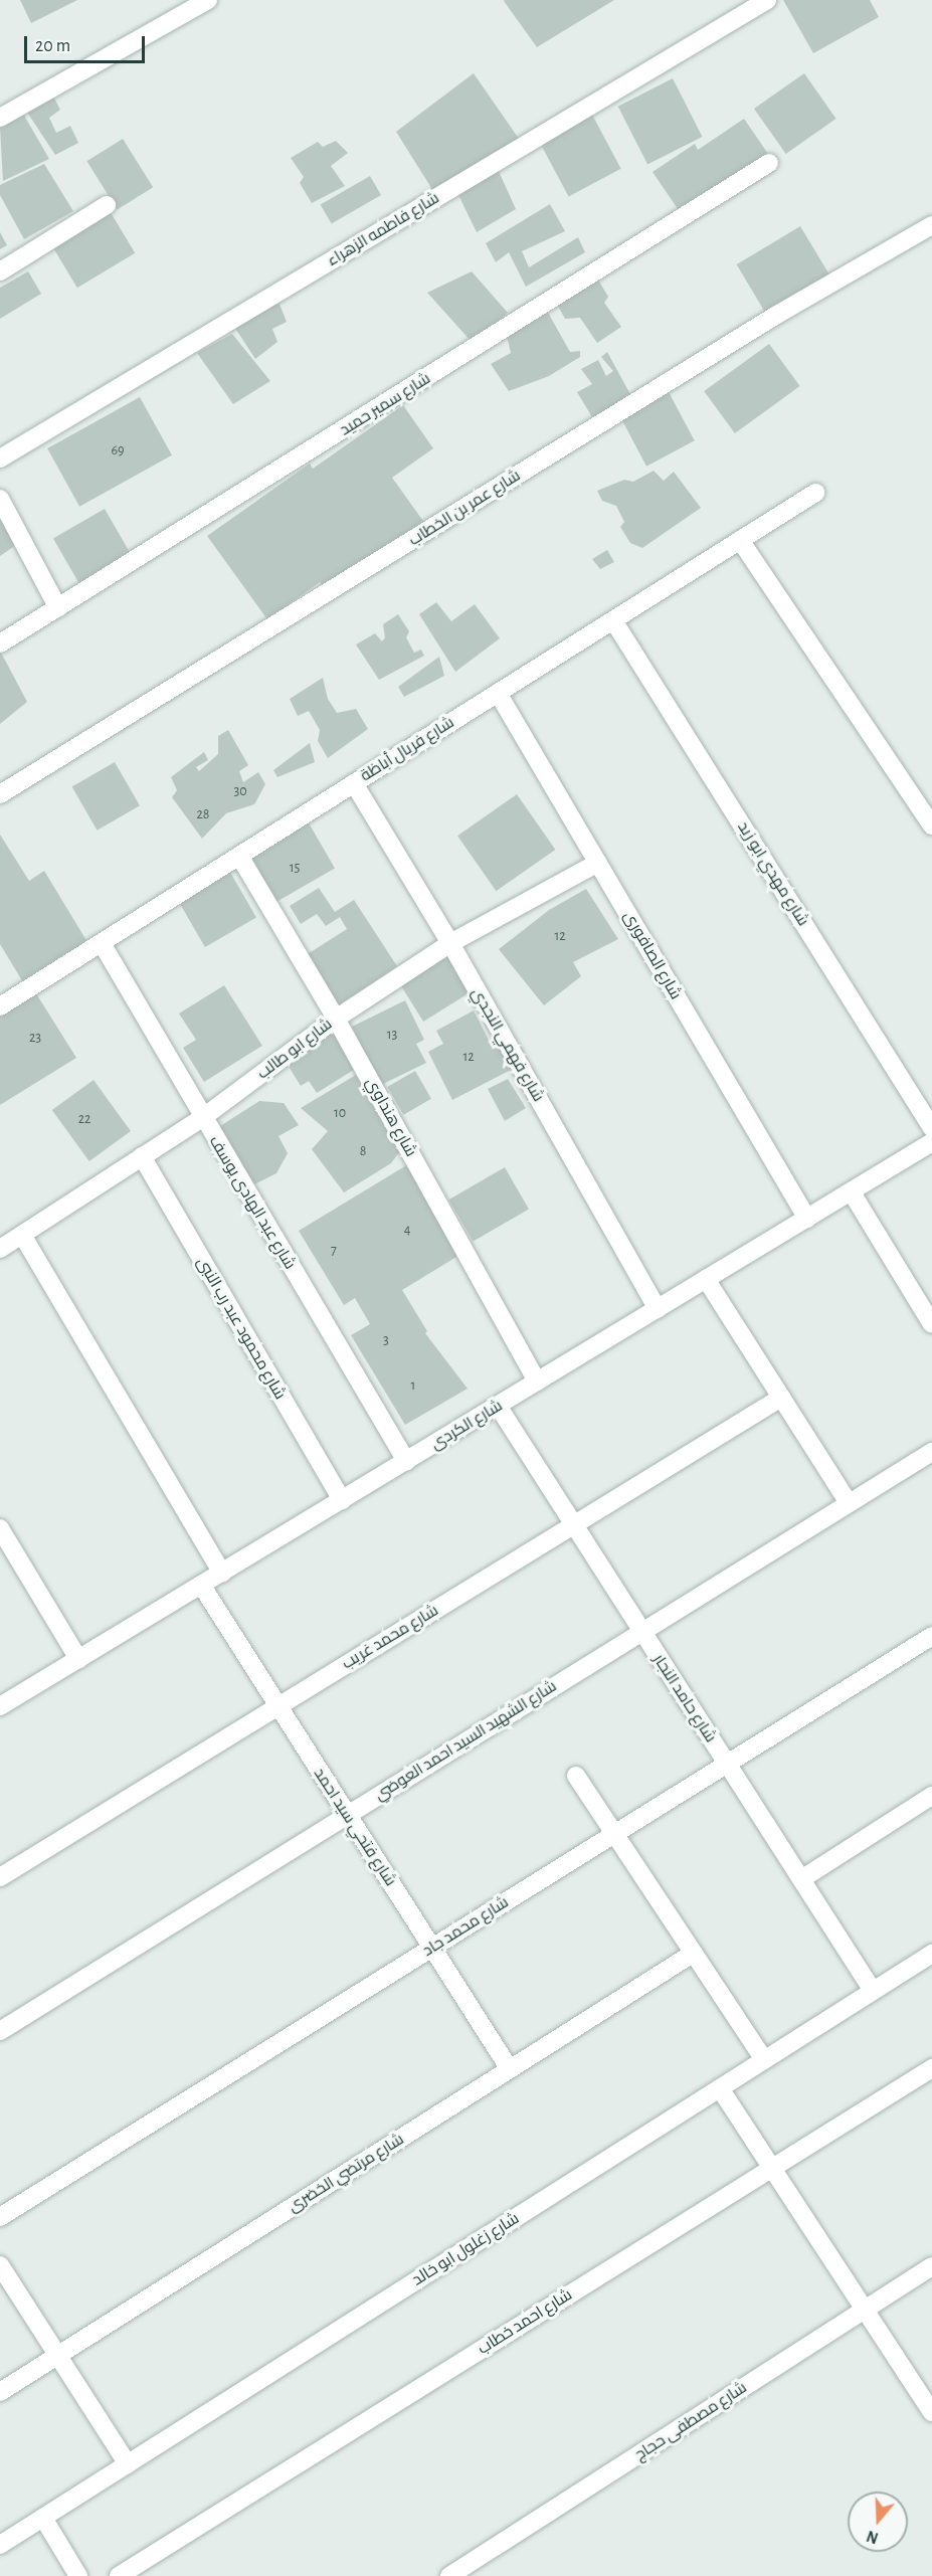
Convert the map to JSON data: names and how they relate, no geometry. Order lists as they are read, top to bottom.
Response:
{
  "streets": {
    "street": [
      "شارع فاطمه الزهراء",
      "شارع سمير حميد",
      "شارع عمر بن الخطاب",
      "شارع فريال أباظة",
      "شارع مهدي ابو زيد",
      "شارع الصافورى",
      "شارع فهمي النجدي",
      "شارع ابو طالب",
      "شارع هنداوي",
      "شارع عبد الهادى يوسف",
      "شارع محمود عبد رب النبى",
      "شارع الكردى",
      "شارع محمد غريب",
      "شارع حامد النجار",
      "شارع الشهيد السيد احمد العوضي",
      "شارع فتحي سيد احمد",
      "شارع محمد جاد",
      "شارع مرتضي الخضرى",
      "شارع زغلول ابو خالد",
      "شارع احمد خطاب",
      "شارع مصطفى حجاج"
    ]
  },
  "crossings": [
    ["شارع فريال أباظة", "شارع مهدي ابو زيد"],
    ["شارع فريال أباظة", "شارع الصافورى"],
    ["شارع فريال أباظة", "شارع فهمي النجدي"],
    ["شارع فريال أباظة", "شارع هنداوي"],
    ["شارع فريال أباظة", "شارع عبد الهادى يوسف"],
    ["شارع الصافورى", "شارع ابو طالب"],
    ["شارع الصافورى", "شارع الكردى"],
    ["شارع فهمي النجدي", "شارع ابو طالب"],
    ["شارع فهمي النجدي", "شارع الكردى"],
    ["شارع ابو طالب", "شارع هنداوي"],
    ["شارع ابو طالب", "شارع عبد الهادى يوسف"],
    ["شارع ابو طالب", "شارع محمود عبد رب النبى"],
    ["شارع هنداوي", "شارع الكردى"],
    ["شارع عبد الهادى يوسف", "شارع الكردى"],
    ["شارع محمود عبد رب النبى", "شارع الكردى"],
    ["شارع الكردى", "شارع حامد النجار"],
    ["شارع الكردى", "شارع فتحي سيد احمد"],
    ["شارع محمد غريب", "شارع حامد النجار"],
    ["شارع محمد غريب", "شارع فتحي سيد احمد"],
    ["شارع حامد النجار", "شارع الشهيد السيد احمد العوضي"],
    ["شارع حامد النجار", "شارع محمد جاد"],
    ["شارع حامد النجار", "شارع زغلول ابو خالد"],
    ["شارع الشهيد السيد احمد العوضي", "شارع فتحي سيد احمد"],
    ["شارع فتحي سيد احمد", "شارع محمد جاد"],
    ["شارع فتحي سيد احمد", "شارع مرتضي الخضرى"]
  ],
  "house_numbers": [
    "69",
    "30",
    "28",
    "15",
    "12",
    "13",
    "23",
    "12",
    "10",
    "22",
    "8",
    "4",
    "7",
    "3",
    "1"
  ],
  "scale_bar": "20 m",
  "north": "bottom"
}
